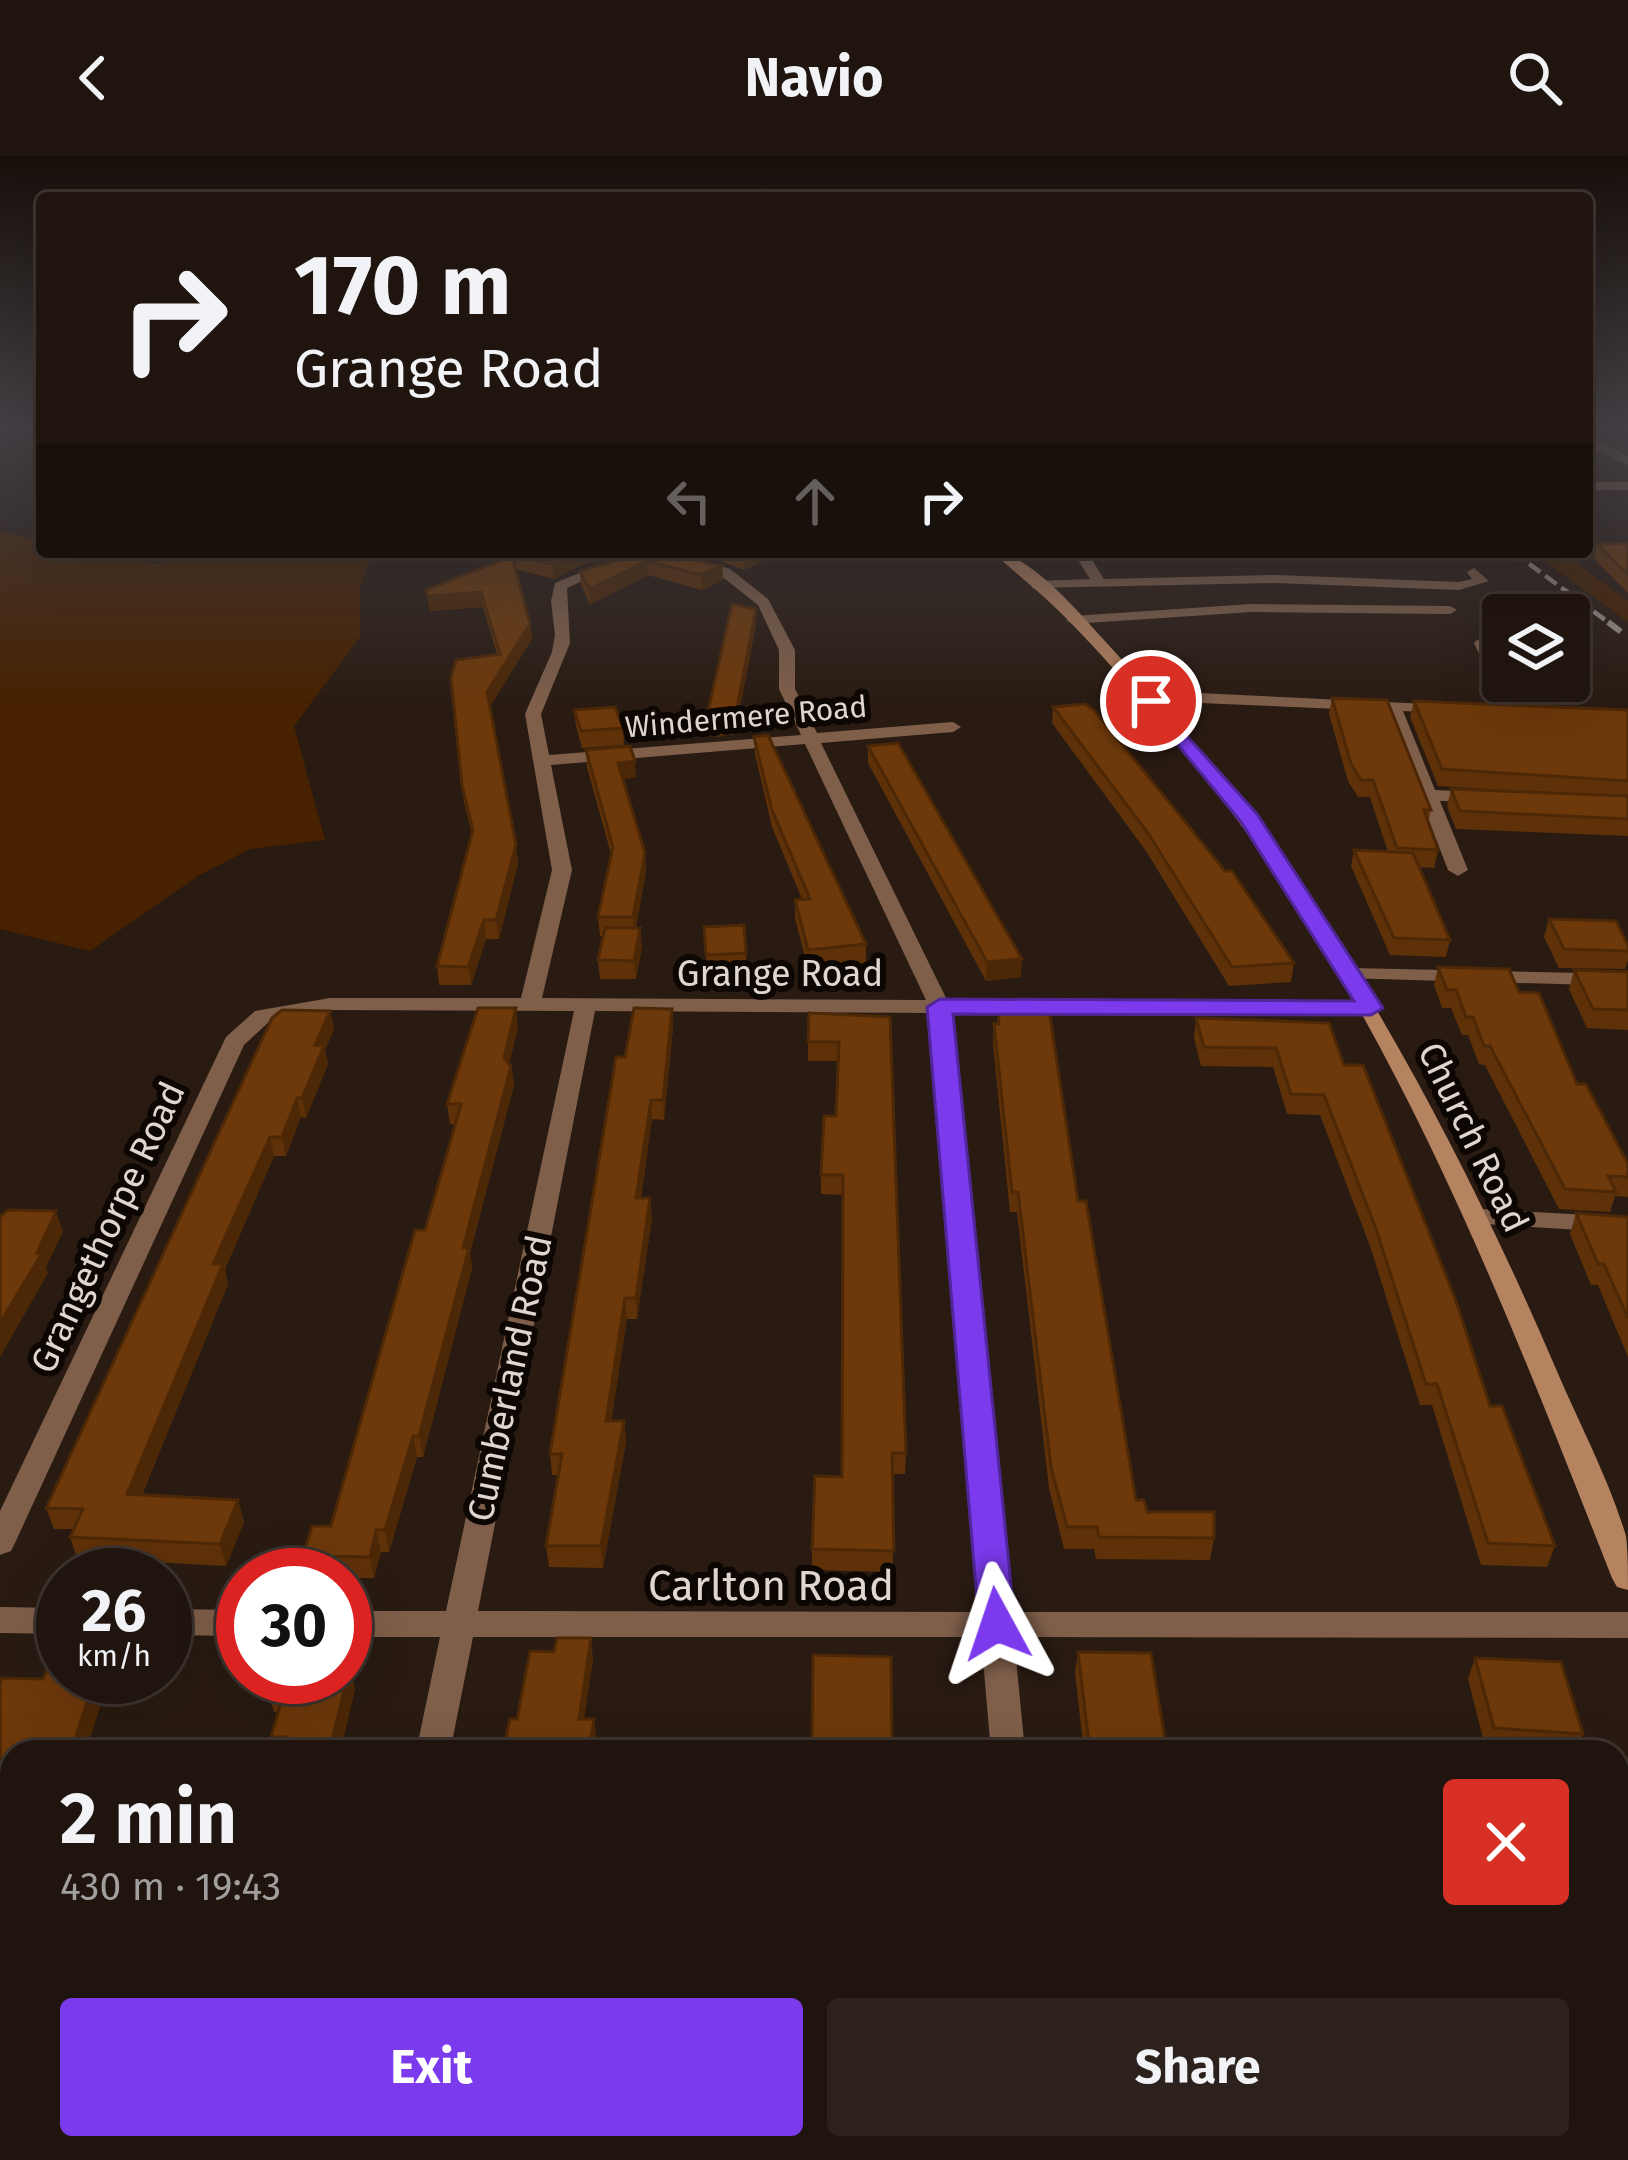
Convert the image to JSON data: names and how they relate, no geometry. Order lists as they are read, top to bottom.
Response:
{
  "streets": {
    "main road": ["Church Road"],
    "street": [
      "Windermere Road",
      "Grange Road",
      "Grangethorpe Road",
      "Cumberland Road",
      "Carlton Road"
    ]
  },
  "crossings": [
    ["Grange Road", "Church Road"],
    ["Grange Road", "Grangethorpe Road"],
    ["Grange Road", "Cumberland Road"],
    ["Cumberland Road", "Carlton Road"]
  ],
  "page": {
    "header": "Navio",
    "turn": ["170 m", "Grange Road"],
    "speed": "26 km/h",
    "limit": "30",
    "heading": ["2 min", "430 m · 19:43"],
    "buttons": ["Exit", "Share"]
  }
}
